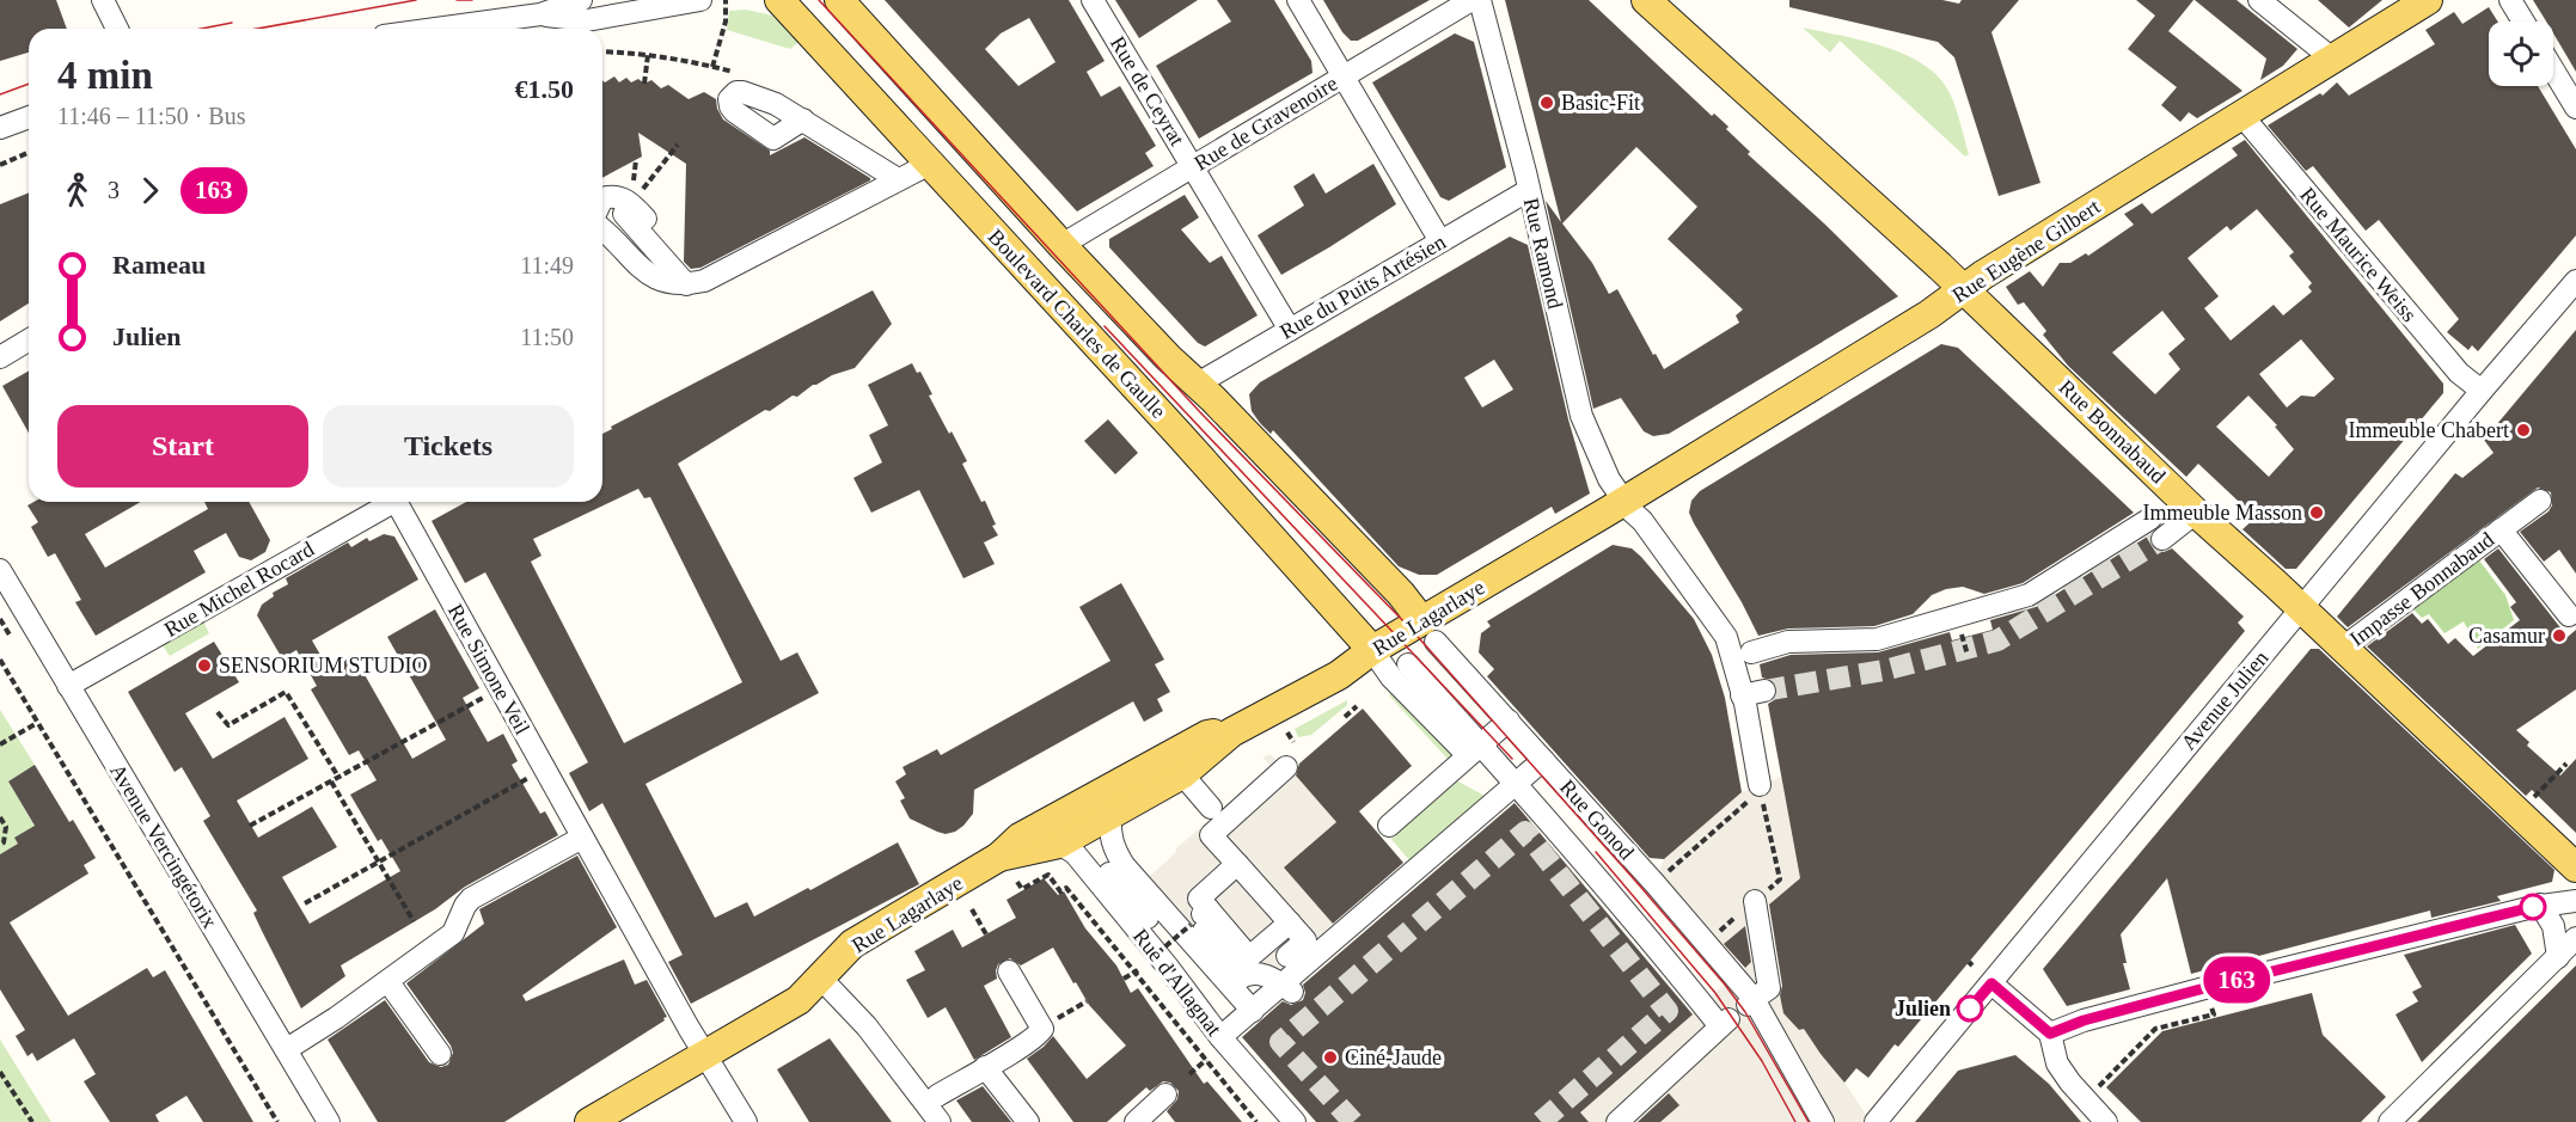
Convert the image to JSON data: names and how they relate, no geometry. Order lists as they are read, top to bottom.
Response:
{
  "streets": {
    "main road": [
      "Rue Eugène Gilbert",
      "Boulevard Charles de Gaulle",
      "Rue Bonnabaud",
      "Rue Lagarlaye"
    ],
    "street": [
      "Rue de Ceyrat",
      "Rue de Gravenoire",
      "Rue Ramond",
      "Rue Maurice Weiss",
      "Rue du Puits Artésien",
      "Rue Michel Rocard",
      "Impasse Bonnabaud",
      "Rue Simone Veil",
      "Avenue Julien",
      "Rue Gonod",
      "Avenue Vercingétorix",
      "Rue d'Allagnat"
    ]
  },
  "crossings": [
    ["Rue de Ceyrat", "Rue de Gravenoire"],
    ["Rue de Ceyrat", "Rue du Puits Artésien"],
    ["Rue de Gravenoire", "Boulevard Charles de Gaulle"],
    ["Rue Eugène Gilbert", "Rue Ramond"],
    ["Rue Eugène Gilbert", "Rue Maurice Weiss"],
    ["Rue Eugène Gilbert", "Rue Bonnabaud"],
    ["Rue Eugène Gilbert", "Rue Lagarlaye"],
    ["Rue Ramond", "Rue du Puits Artésien"],
    ["Rue Ramond", "Rue Lagarlaye"],
    ["Rue Maurice Weiss", "Avenue Julien"],
    ["Rue du Puits Artésien", "Boulevard Charles de Gaulle"],
    ["Boulevard Charles de Gaulle", "Rue Lagarlaye"],
    ["Boulevard Charles de Gaulle", "Rue Gonod"],
    ["Rue Bonnabaud", "Impasse Bonnabaud"],
    ["Rue Bonnabaud", "Avenue Julien"],
    ["Rue Michel Rocard", "Avenue Vercingétorix"],
    ["Rue Lagarlaye", "Rue Simone Veil"],
    ["Rue Lagarlaye", "Rue Gonod"],
    ["Rue Lagarlaye", "Rue d'Allagnat"]
  ],
  "places": [
    "Basic-Fit",
    "Immeuble Chabert",
    "Immeuble Masson",
    "Casamur",
    "SENSORIUM STUDIO",
    "Julien",
    "Ciné-Jaude"
  ],
  "lines": ["bus line 163"],
  "page": {
    "on_map": "163",
    "heading": ["4 min", "11:46 – 11:50 · Bus", "€1.50"],
    "legs": ["3", "163"],
    "list": [
      {
        "name": "Rameau",
        "value": "11:49"
      },
      {
        "name": "Julien",
        "value": "11:50"
      }
    ],
    "buttons": ["Start", "Tickets"]
  }
}
